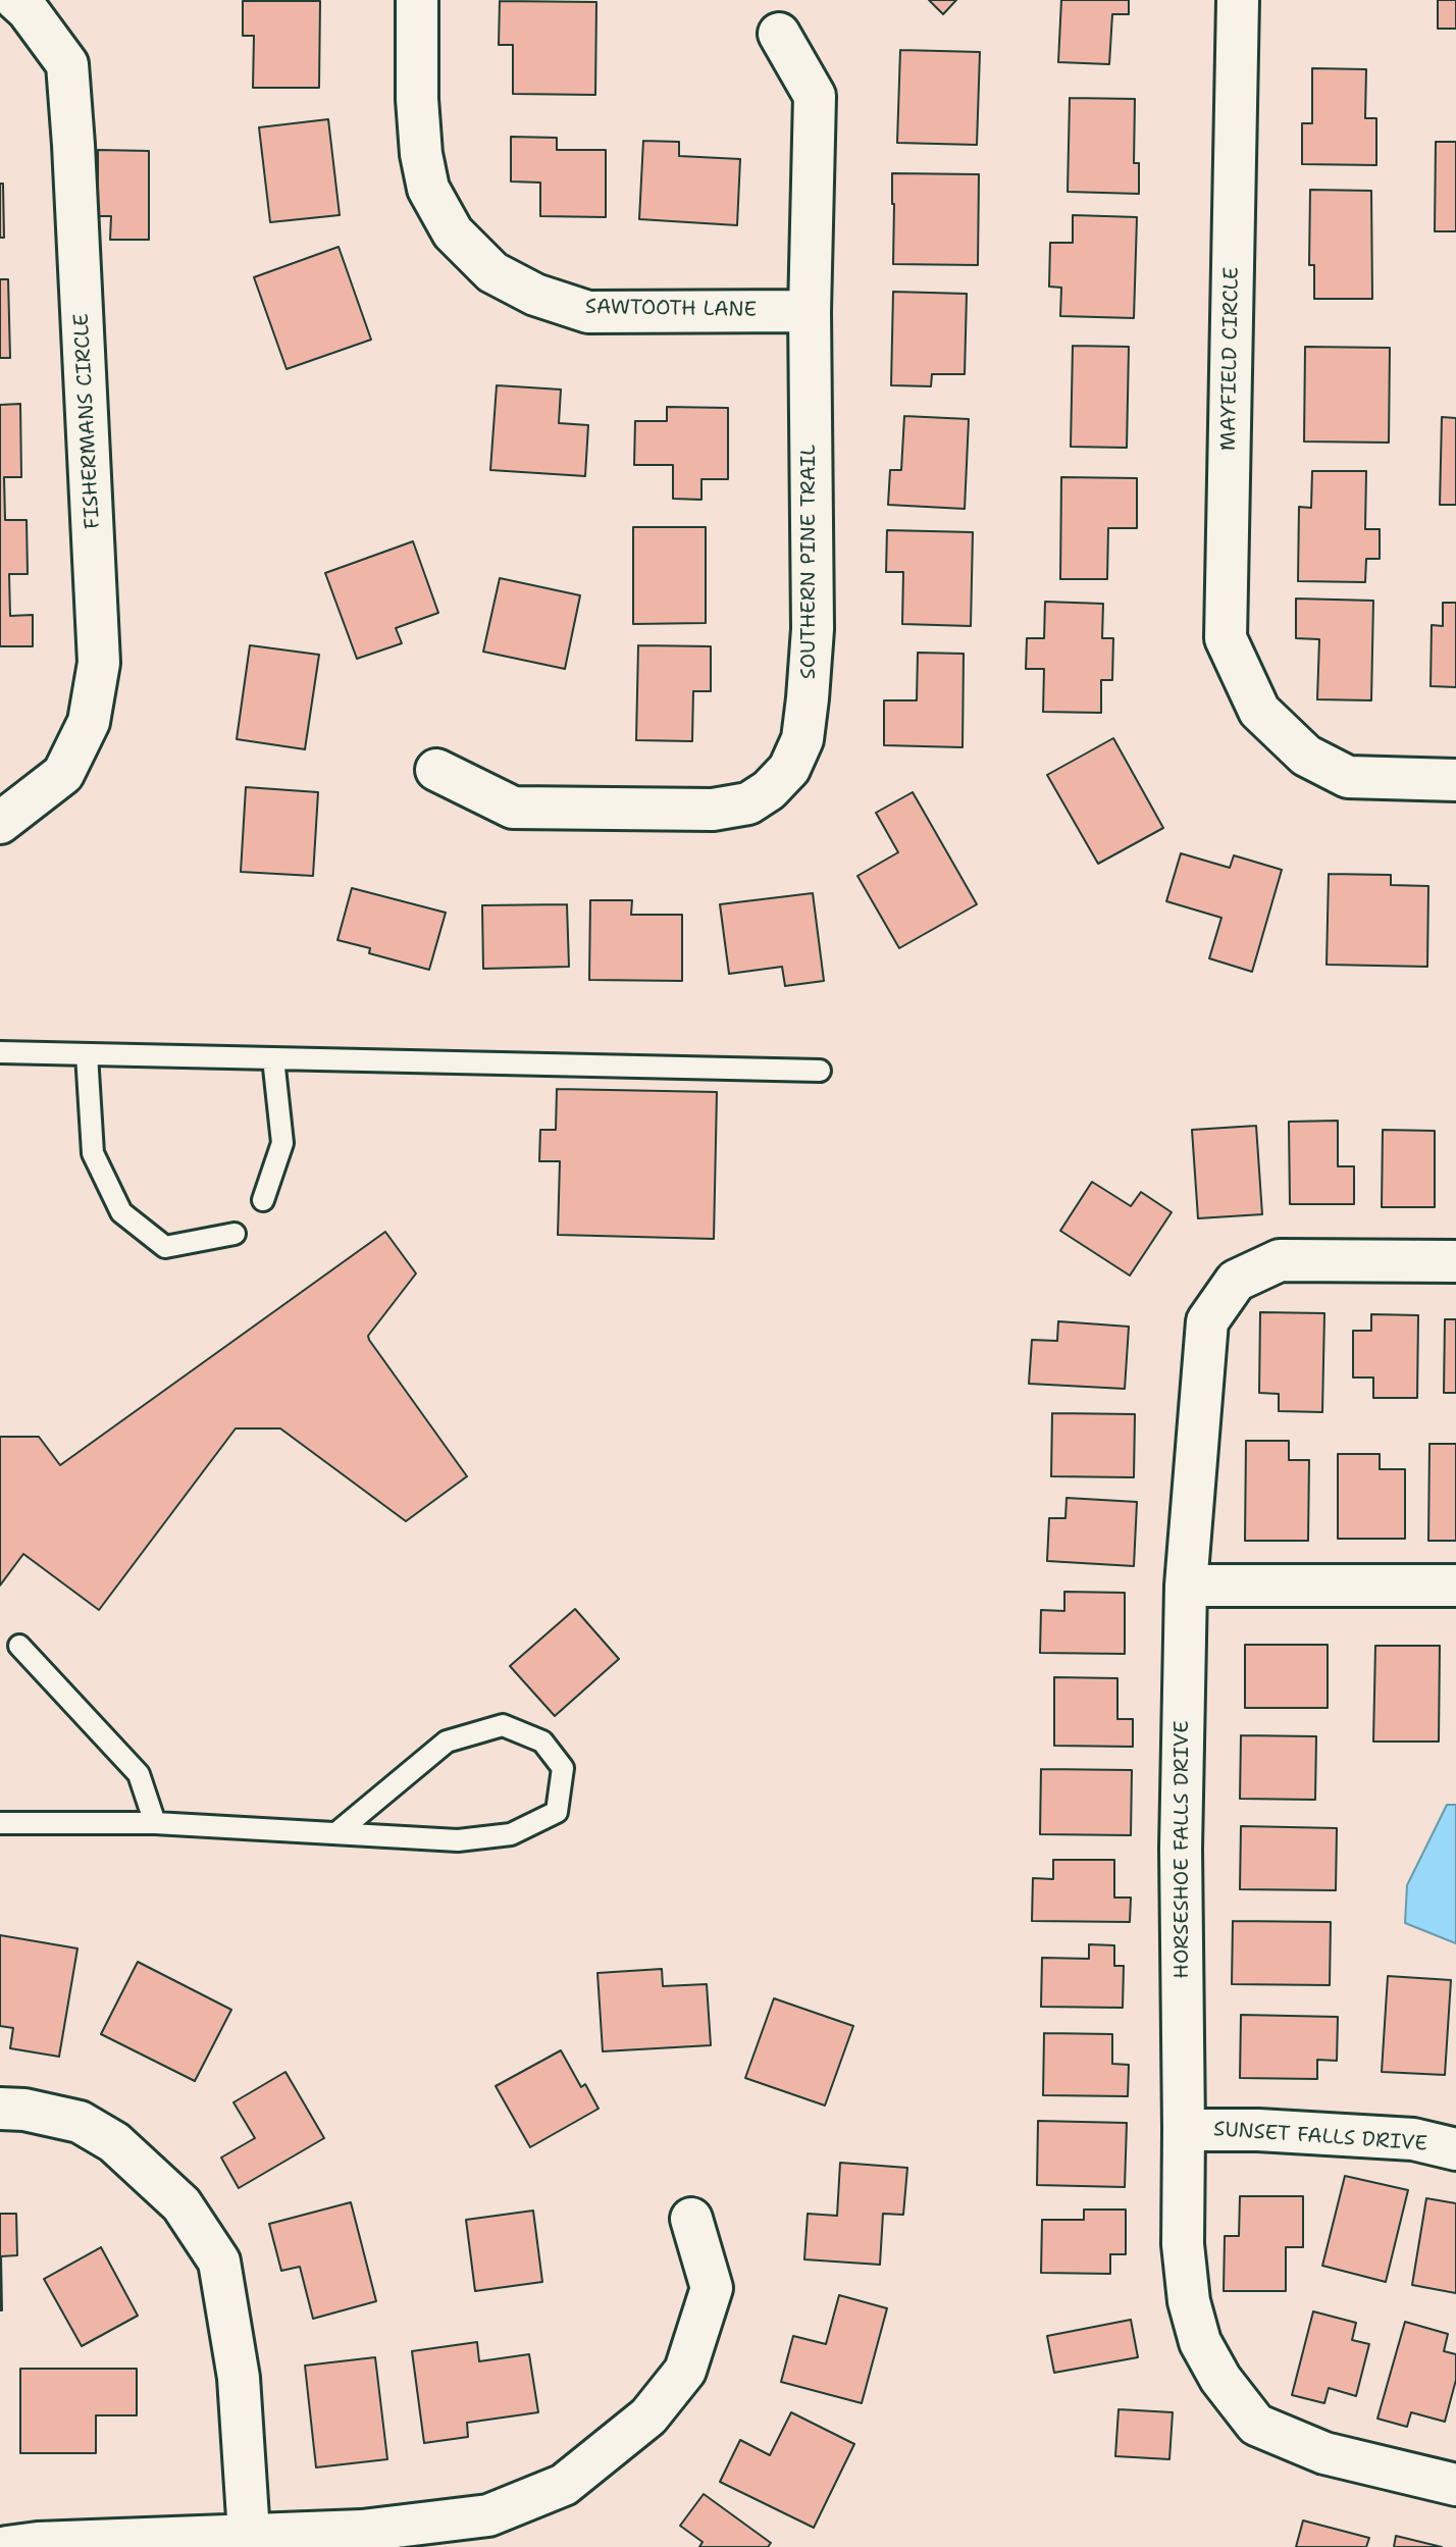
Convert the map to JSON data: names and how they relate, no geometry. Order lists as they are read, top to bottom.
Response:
{
  "streets": {
    "street": [
      "SAWTOOTH LANE",
      "MAYFIELD CIRCLE",
      "FISHERMANS CIRCLE",
      "SOUTHERN PINE TRAIL",
      "HORSESHOE FALLS DRIVE",
      "SUNSET FALLS DRIVE"
    ]
  },
  "crossings": [
    ["SAWTOOTH LANE", "SOUTHERN PINE TRAIL"],
    ["HORSESHOE FALLS DRIVE", "SUNSET FALLS DRIVE"]
  ]
}
